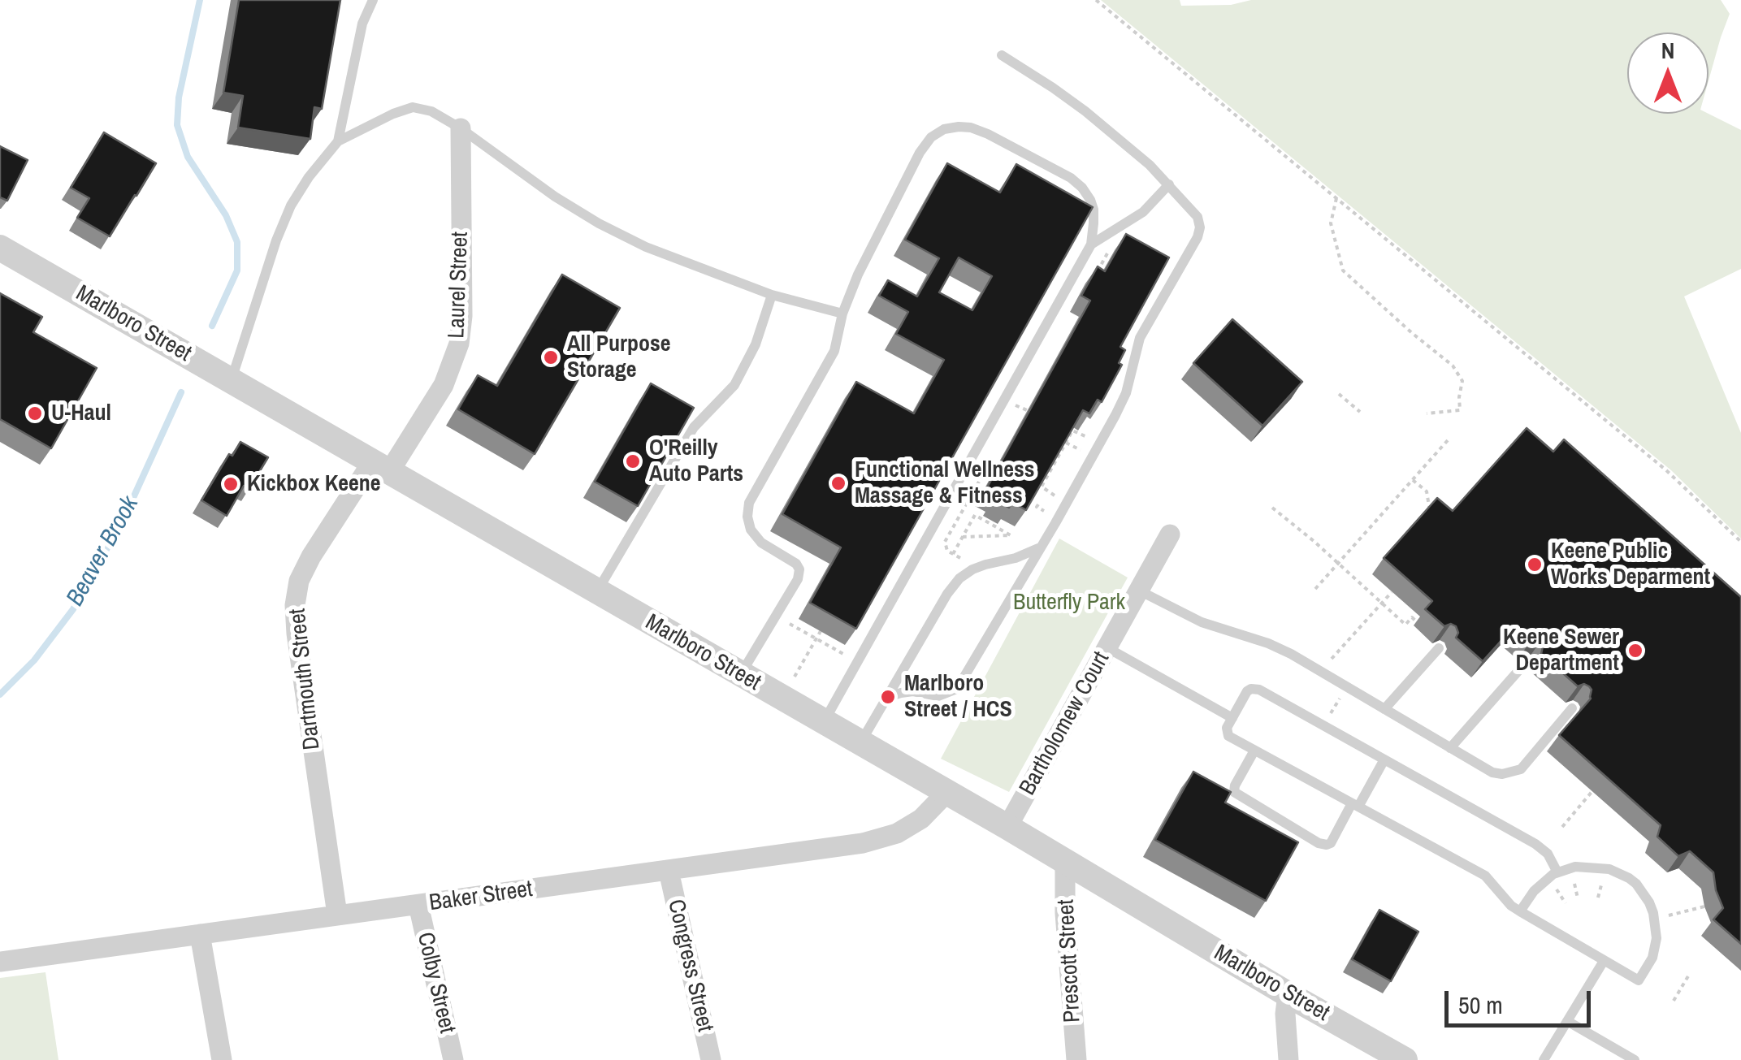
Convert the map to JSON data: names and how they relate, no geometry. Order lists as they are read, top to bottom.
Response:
{
  "streets": {
    "street": [
      "Laurel Street",
      "Marlboro Street",
      "Dartmouth Street",
      "Bartholomew Court",
      "Baker Street",
      "Prescott Street",
      "Congress Street",
      "Colby Street"
    ]
  },
  "crossings": [
    ["Laurel Street", "Marlboro Street"],
    ["Laurel Street", "Dartmouth Street"],
    ["Marlboro Street", "Dartmouth Street"],
    ["Marlboro Street", "Bartholomew Court"],
    ["Marlboro Street", "Baker Street"],
    ["Marlboro Street", "Prescott Street"],
    ["Dartmouth Street", "Baker Street"],
    ["Baker Street", "Congress Street"],
    ["Baker Street", "Colby Street"]
  ],
  "water": ["Beaver Brook"],
  "parks": ["Butterfly Park"],
  "places": [
    "All Purpose Storage",
    "U-Haul",
    "O'Reilly Auto Parts",
    "Functional Wellness Massage & Fitness",
    "Kickbox Keene",
    "Keene Public Works Deparment",
    "Keene Sewer Department",
    "Marlboro Street / HCS"
  ],
  "scale_bar": "50 m",
  "north": "top"
}
